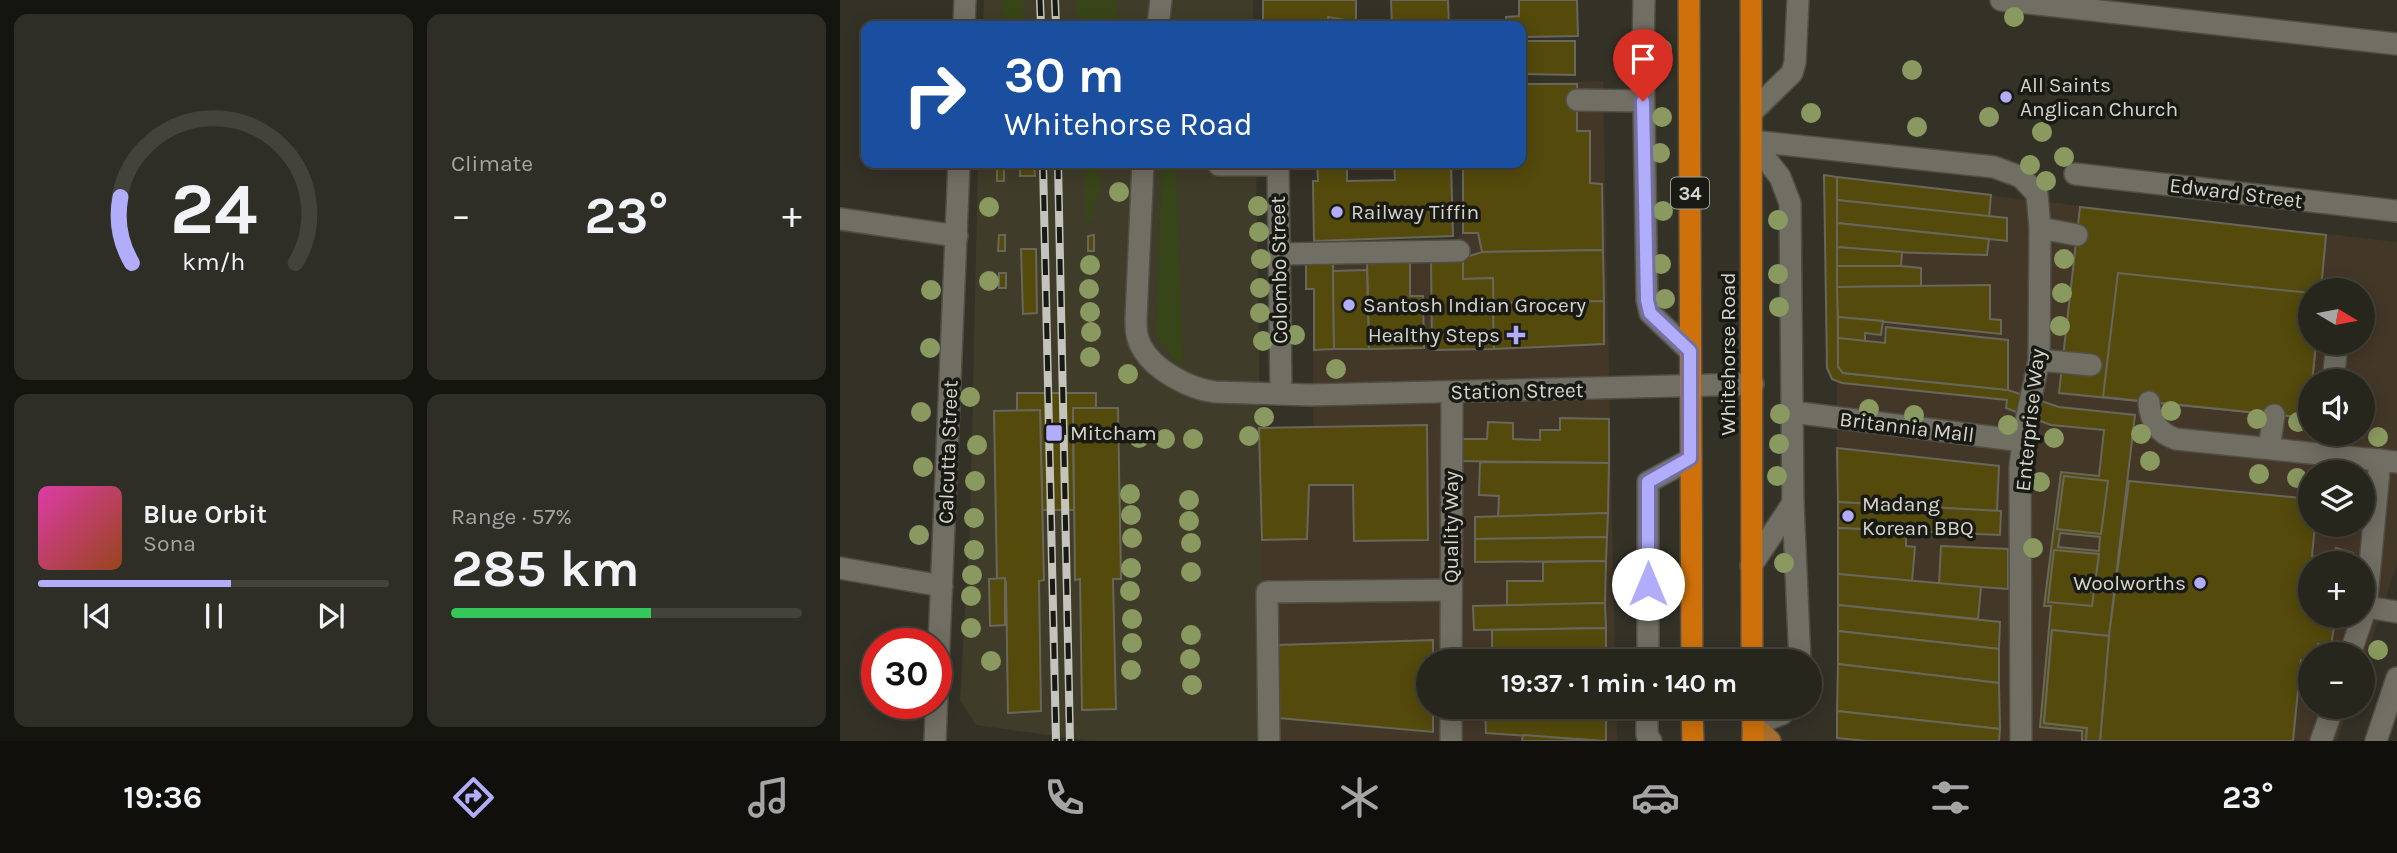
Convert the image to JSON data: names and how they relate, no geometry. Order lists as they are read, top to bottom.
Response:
{
  "streets": {
    "highway": ["34", "Whitehorse Road"],
    "street": [
      "Edward Street",
      "Colombo Street",
      "Station Street",
      "Enterprise Way",
      "Britannia Mall",
      "Calcutta Street",
      "Quality Way"
    ]
  },
  "crossings": [
    ["Colombo Street", "Station Street"],
    ["Whitehorse Road", "Station Street"],
    ["Whitehorse Road", "Enterprise Way"],
    ["Station Street", "Quality Way"],
    ["Enterprise Way", "Britannia Mall"]
  ],
  "places": {
    "other": [
      "All Saints Anglican Church",
      "Railway Tiffin",
      "Santosh Indian Grocery",
      "Madang Korean BBQ",
      "Woolworths"
    ],
    "health": ["Healthy Steps"],
    "transit": ["Mitcham"]
  },
  "north": "right",
  "page": {
    "tile": [
      "Climate",
      ["Range · 57%", "285 km"]
    ],
    "turn": ["30 m", "Whitehorse Road"],
    "heat": ["−", "23°", "+"],
    "map_buttons": ["+", "−"],
    "song": ["Blue Orbit", "Sona"],
    "limit": "30",
    "trip": "19:37 · 1 min · 140 m",
    "tabs": ["19:36", "23°"],
    "gauge": ["24", "km/h"]
  }
}
